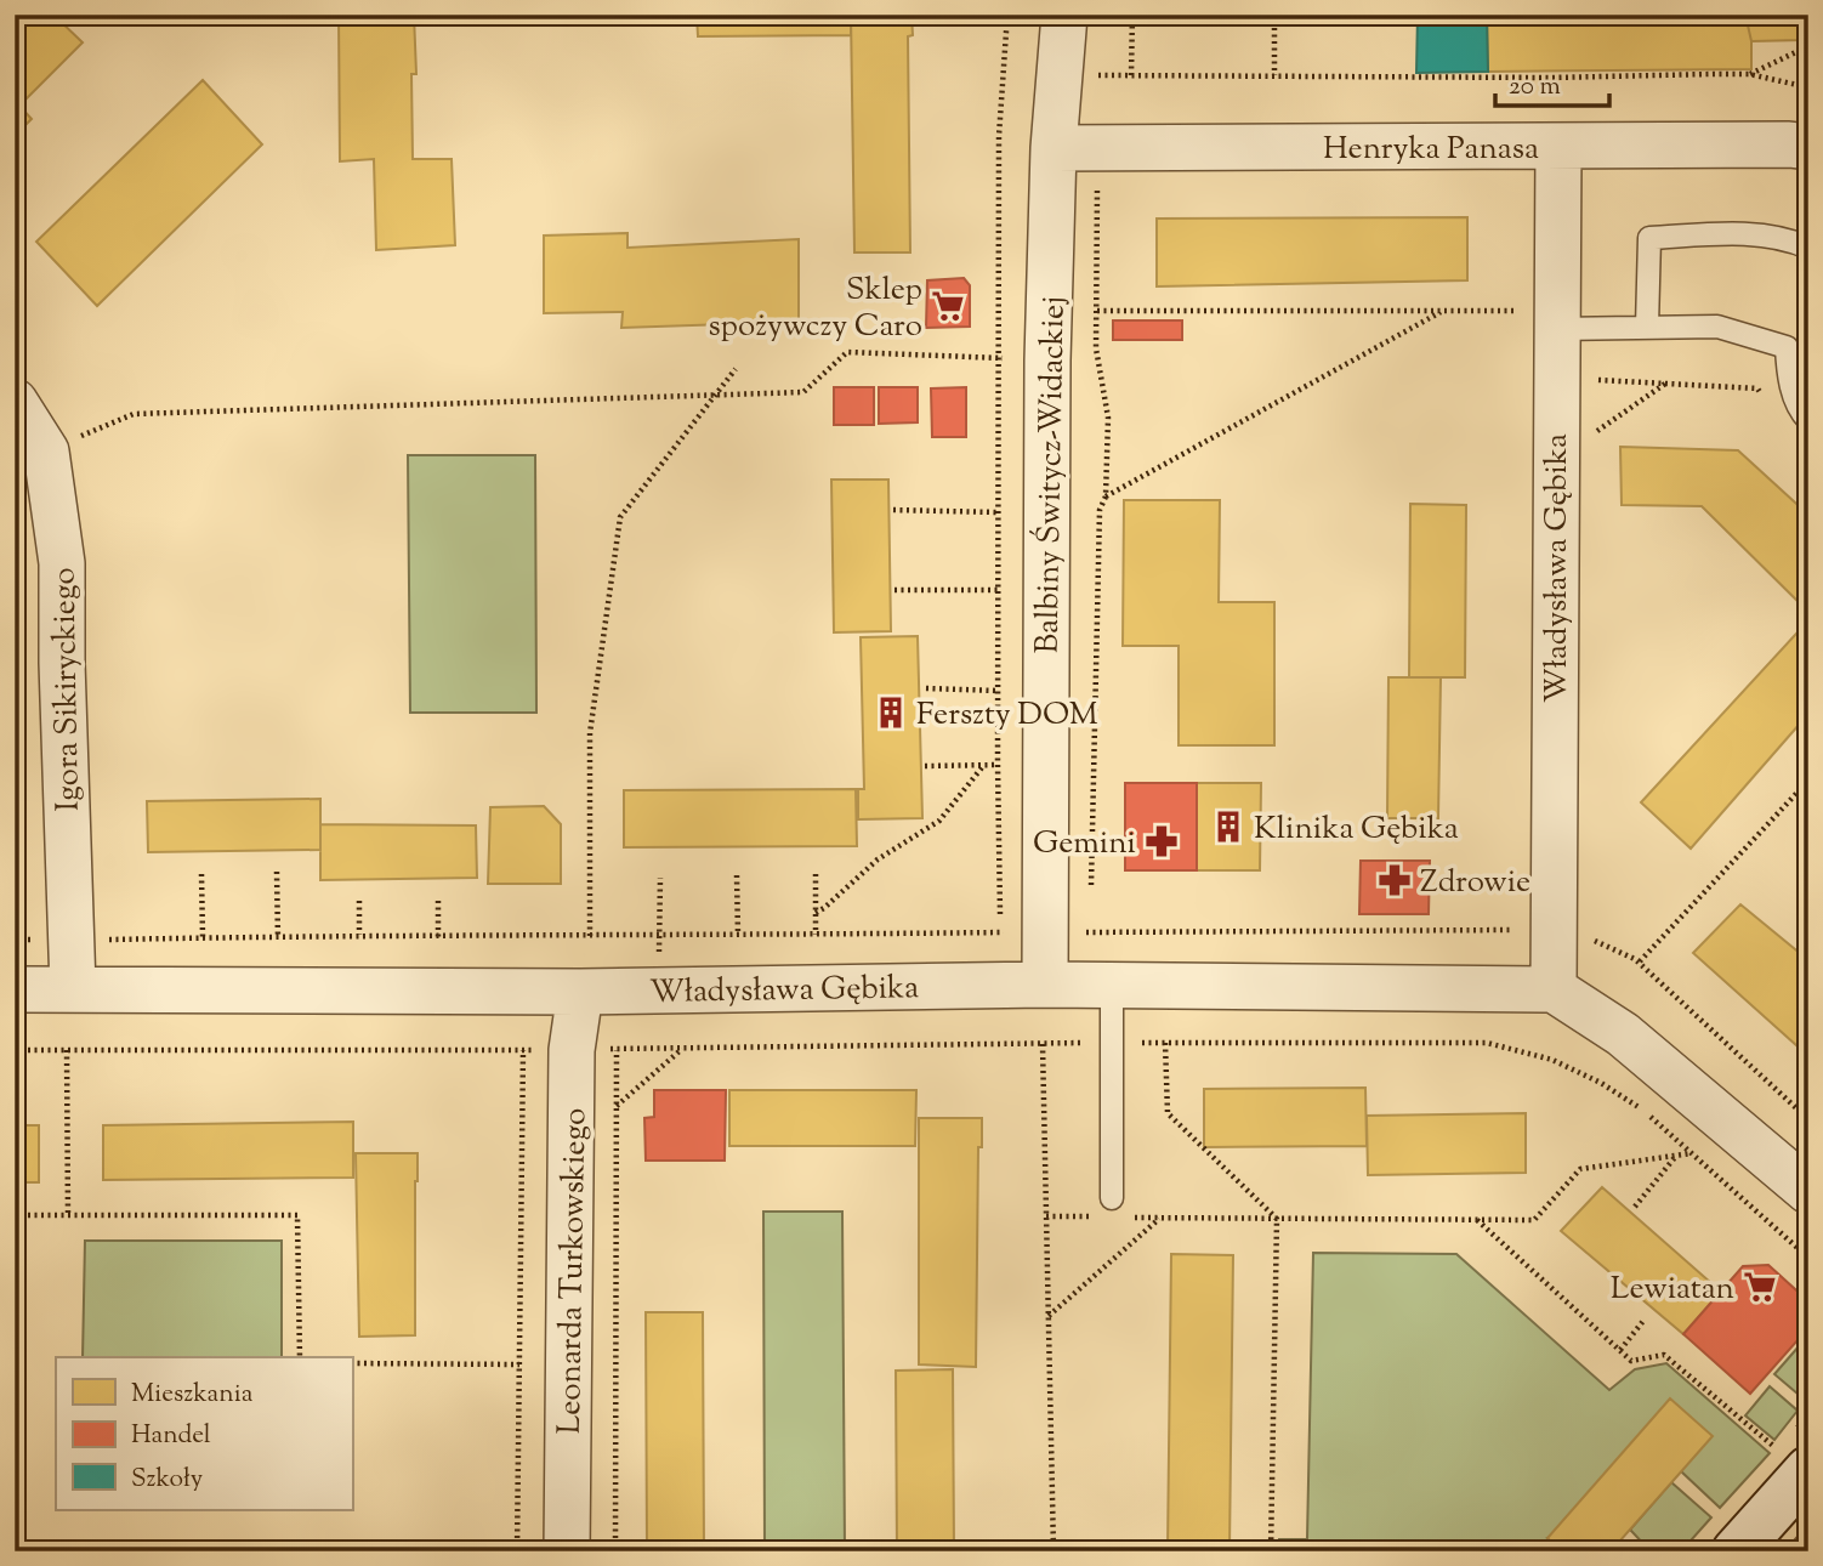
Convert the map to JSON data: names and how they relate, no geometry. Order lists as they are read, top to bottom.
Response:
{
  "streets": {
    "street": [
      "Henryka Panasa",
      "Balbiny Świtycz-Widackiej",
      "Władysława Gębika",
      "Igora Sikiryckiego",
      "Leonarda Turkowskiego"
    ]
  },
  "crossings": [
    ["Henryka Panasa", "Balbiny Świtycz-Widackiej"],
    ["Henryka Panasa", "Władysława Gębika"],
    ["Balbiny Świtycz-Widackiej", "Władysława Gębika"],
    ["Władysława Gębika", "Igora Sikiryckiego"],
    ["Władysława Gębika", "Leonarda Turkowskiego"]
  ],
  "places": {
    "supermarket": ["Sklep spożywczy Caro", "Lewiatan"],
    "building": ["Ferszty DOM", "Klinika Gębika"],
    "pharmacy": ["Gemini", "Zdrowie"]
  },
  "legend": ["Mieszkania", "Handel", "Szkoły"],
  "scale_bar": "20 m"
}
